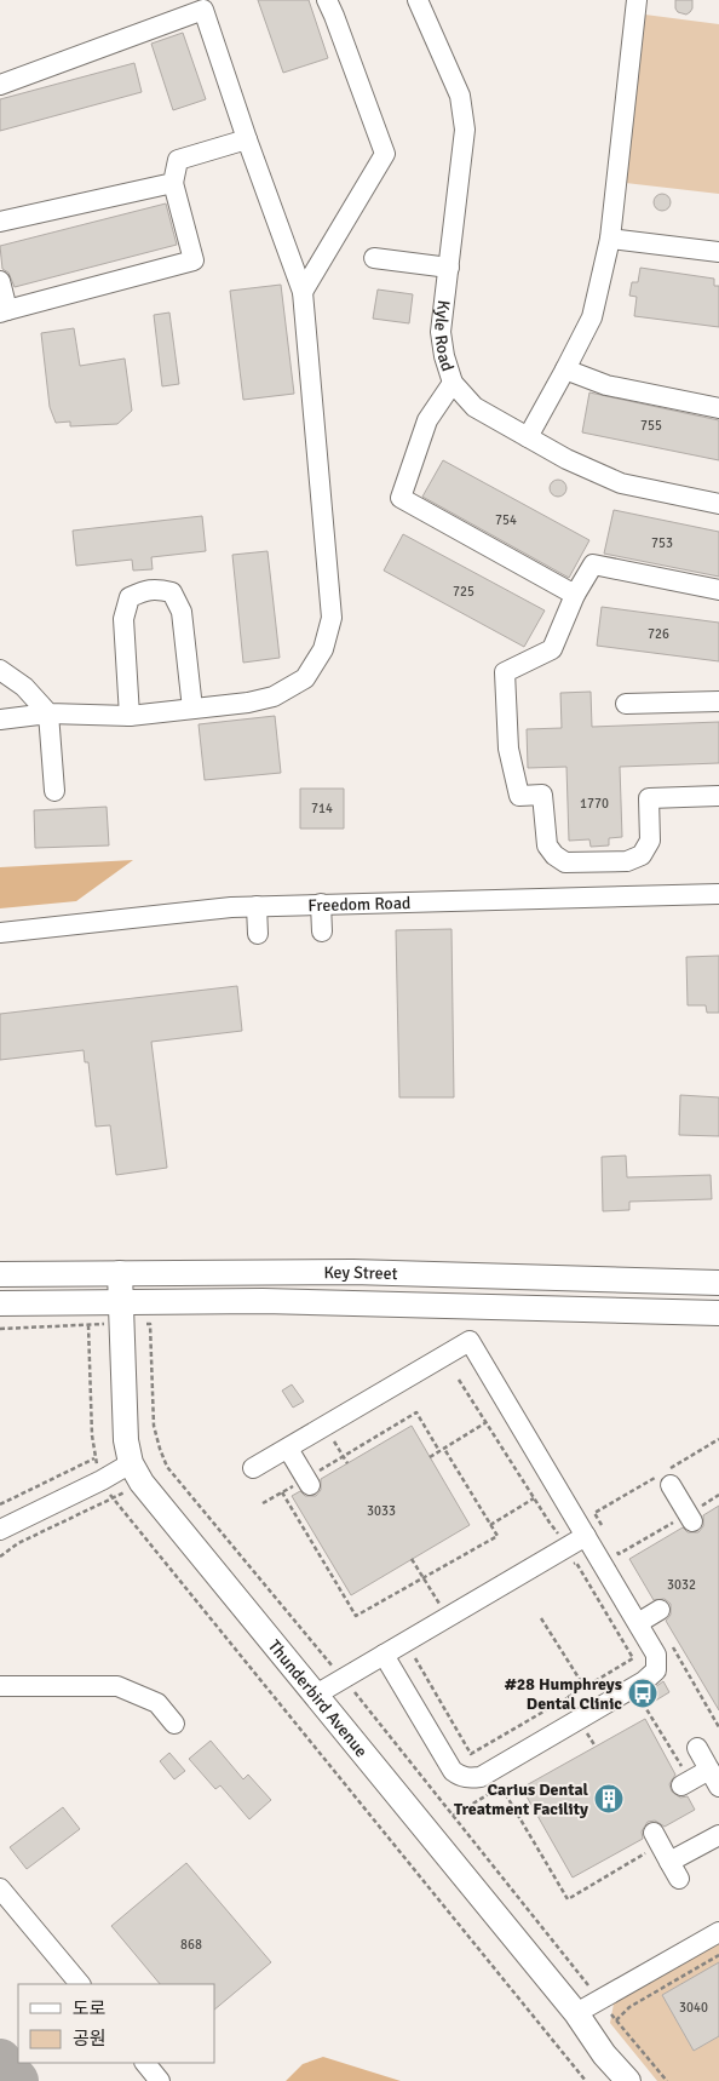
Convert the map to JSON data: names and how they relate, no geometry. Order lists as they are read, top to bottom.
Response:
{
  "streets": {
    "main road": ["Key Street", "Thunderbird Avenue"],
    "street": ["Kyle Road", "Freedom Road"]
  },
  "crossings": [
    ["Key Street", "Thunderbird Avenue"]
  ],
  "places": {
    "bus stop": ["#28 Humphreys Dental Clinic"],
    "building": ["Carius Dental Treatment Facility"]
  },
  "house_numbers": [
    "755",
    "754",
    "753",
    "725",
    "726",
    "1770",
    "714",
    "3033",
    "3032",
    "868",
    "3040"
  ],
  "legend": ["도로", "공원"]
}
